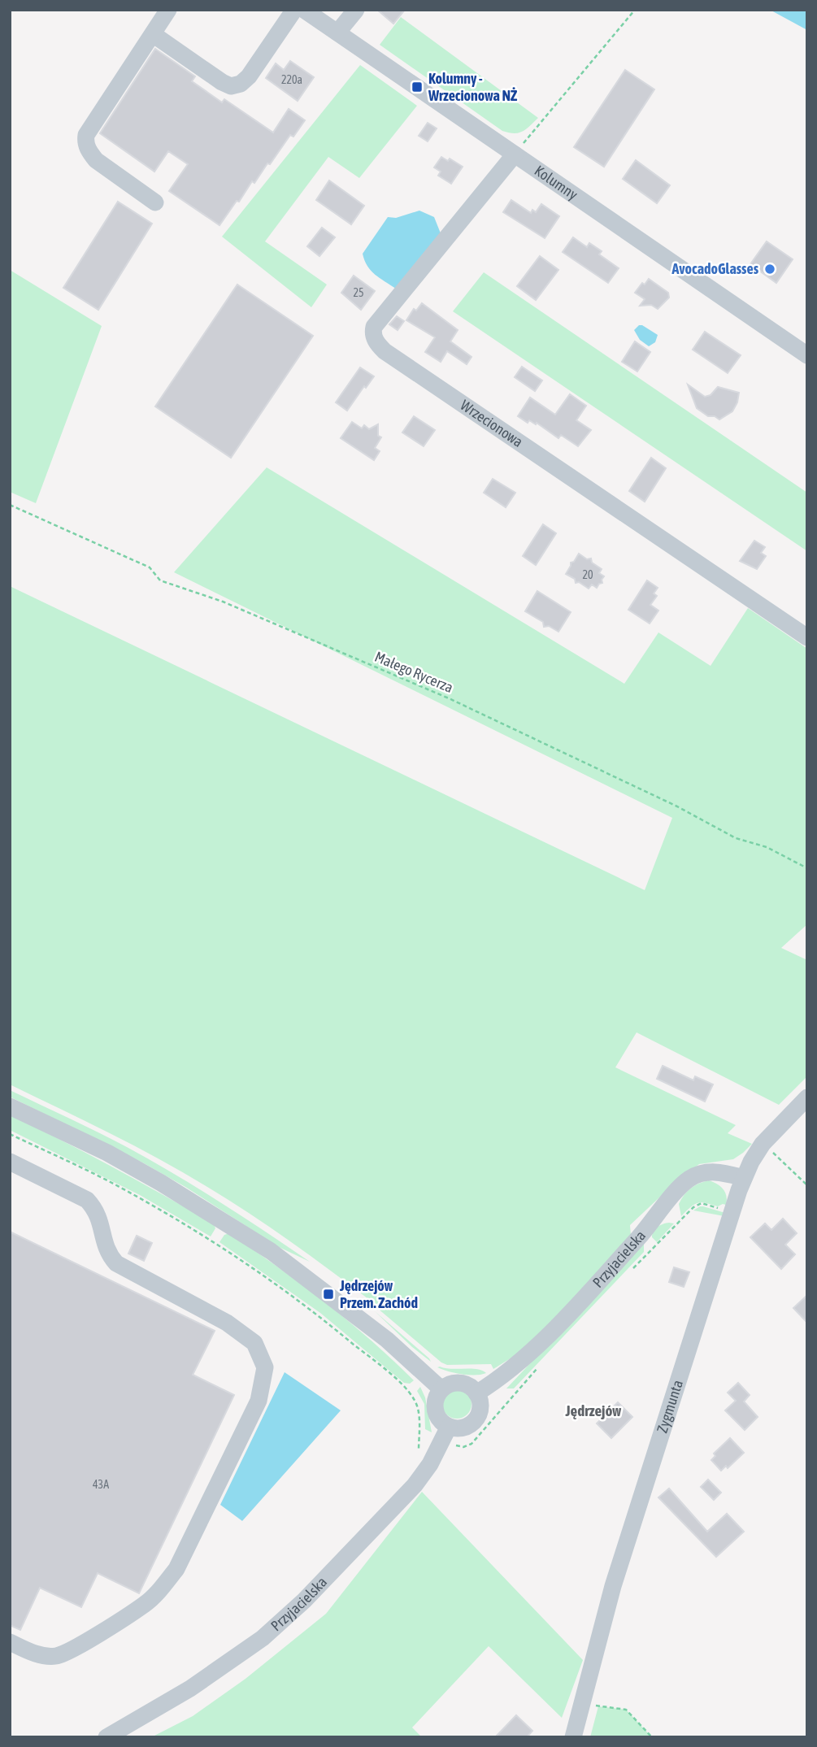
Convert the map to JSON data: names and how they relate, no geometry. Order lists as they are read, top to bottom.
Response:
{
  "streets": {
    "street": [
      "Kolumny",
      "Wrzecionowa",
      "Przyjacielska",
      "Zygmunta"
    ],
    "path": ["Małego Rycerza"]
  },
  "crossings": [
    ["Kolumny", "Wrzecionowa"],
    ["Przyjacielska", "Zygmunta"]
  ],
  "districts": ["Jędrzejów"],
  "places": {
    "transit": ["Kolumny - Wrzecionowa NŻ", "Jędrzejów Przem. Zachód"],
    "other": ["AvocadoGlasses"]
  },
  "house_numbers": [
    "220a",
    "25",
    "20",
    "43A"
  ]
}
